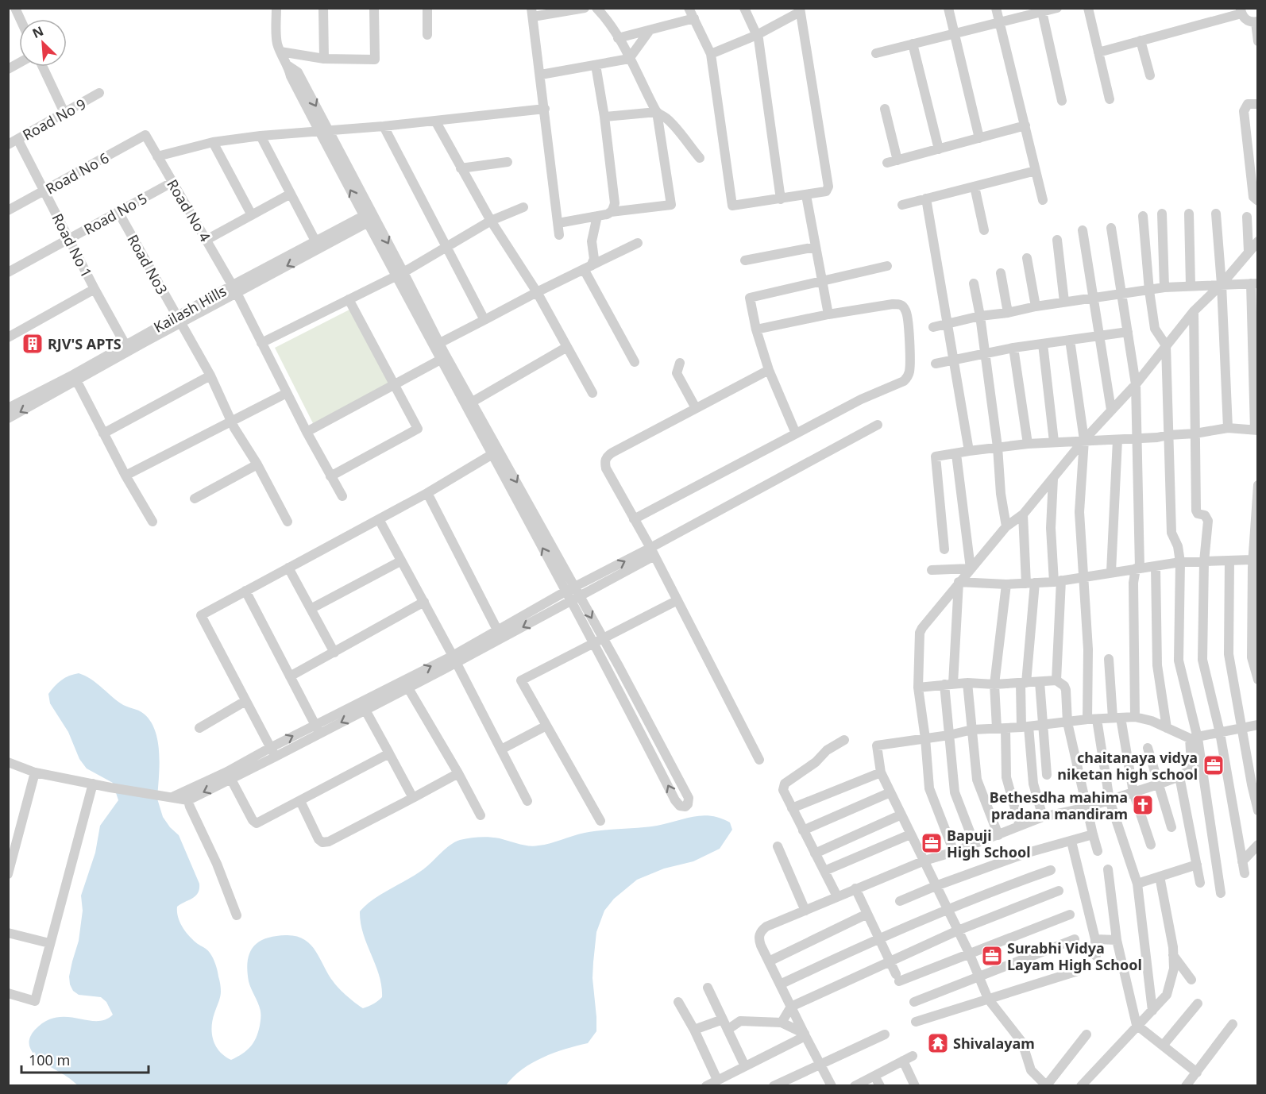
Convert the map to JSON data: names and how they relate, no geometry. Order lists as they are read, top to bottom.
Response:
{
  "streets": {
    "street": [
      "Road No 9",
      "Road No 6",
      "Road No 4",
      "Road No 5",
      "Road No 1",
      "Road No3",
      "Kailash Hills"
    ]
  },
  "crossings": [
    ["Road No 9", "Road No 1"],
    ["Road No 6", "Road No 4"],
    ["Road No 6", "Road No 1"],
    ["Road No 4", "Road No 5"],
    ["Road No 4", "Kailash Hills"],
    ["Road No 5", "Road No 1"],
    ["Road No 5", "Road No3"],
    ["Road No 1", "Kailash Hills"],
    ["Road No3", "Kailash Hills"]
  ],
  "places": {
    "building": ["RJV'S APTS"],
    "office": ["chaitanaya vidya niketan high school", "Bapuji High School", "Surabhi Vidya Layam High School"],
    "church": ["Bethesdha mahima pradana mandiram"],
    "temple": ["Shivalayam"]
  },
  "scale_bar": "100 m",
  "north": "top left"
}
